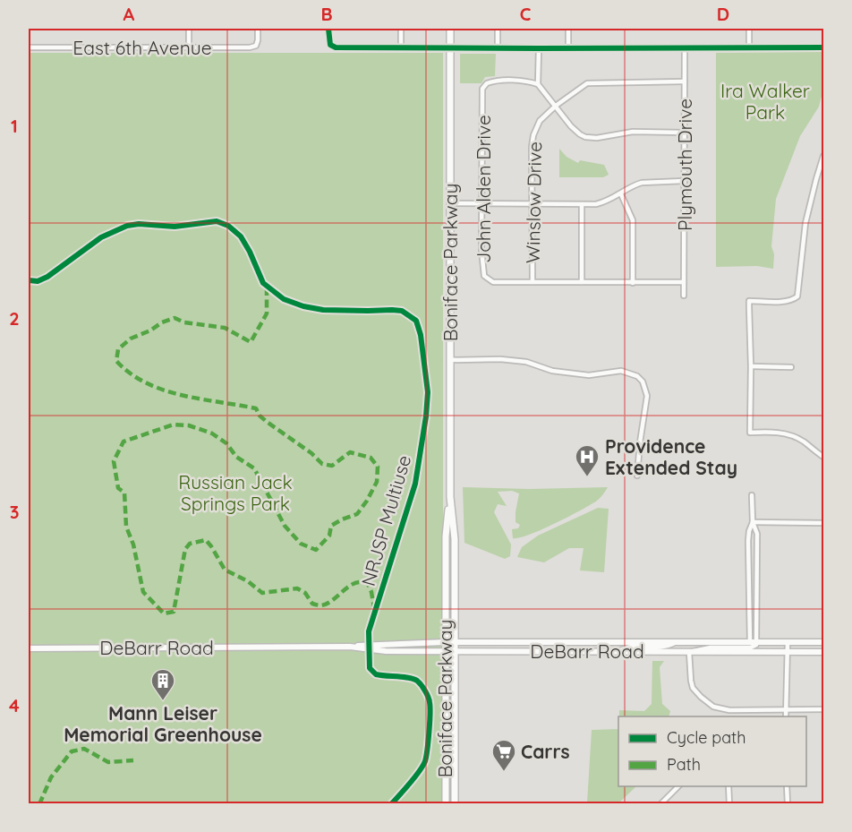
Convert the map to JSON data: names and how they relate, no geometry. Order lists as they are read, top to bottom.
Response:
{
  "streets": {
    "main road": ["Boniface Parkway", "DeBarr Road"],
    "street": [
      "East 6th Avenue",
      "Plymouth Drive",
      "John Alden Drive",
      "Winslow Drive"
    ],
    "cycle path": ["NRJSP Multiuse"]
  },
  "crossings": [
    ["Plymouth Drive", "John Alden Drive"],
    ["Plymouth Drive", "Winslow Drive"],
    ["John Alden Drive", "Winslow Drive"],
    ["Boniface Parkway", "DeBarr Road"]
  ],
  "parks": ["Ira Walker Park", "Russian Jack Springs Park"],
  "places": {
    "hospital": ["Providence Extended Stay"],
    "building": ["Mann Leiser Memorial Greenhouse"],
    "supermarket": ["Carrs"]
  },
  "legend": ["Cycle path", "Path"],
  "grid": {
    "columns": [
      "A",
      "B",
      "C",
      "D"
    ],
    "rows": [
      "1",
      "2",
      "3",
      "4"
    ]
  }
}
